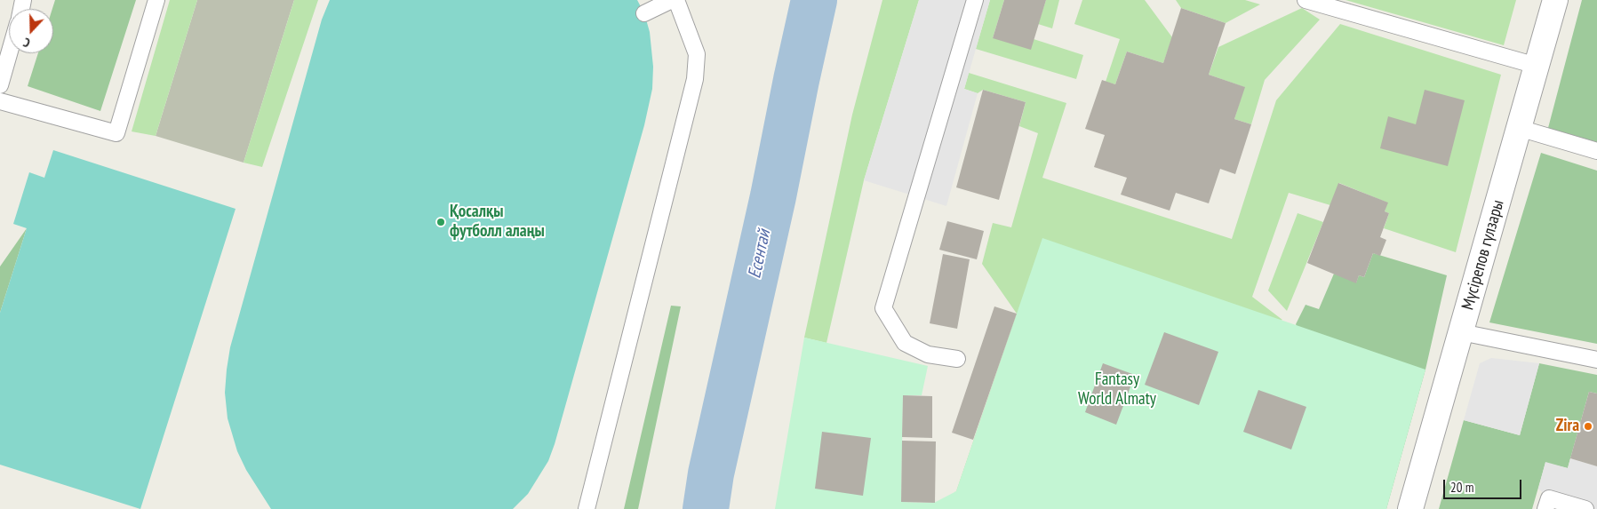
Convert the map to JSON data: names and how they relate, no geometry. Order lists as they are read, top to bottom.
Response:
{
  "streets": {
    "street": ["Мүсірепов гүлзары"]
  },
  "water": ["Есентай"],
  "parks": ["Fantasy World Almaty"],
  "places": ["Қосалқы футболл алаңы", "Zira"],
  "scale_bar": "20 m",
  "north": "bottom"
}
